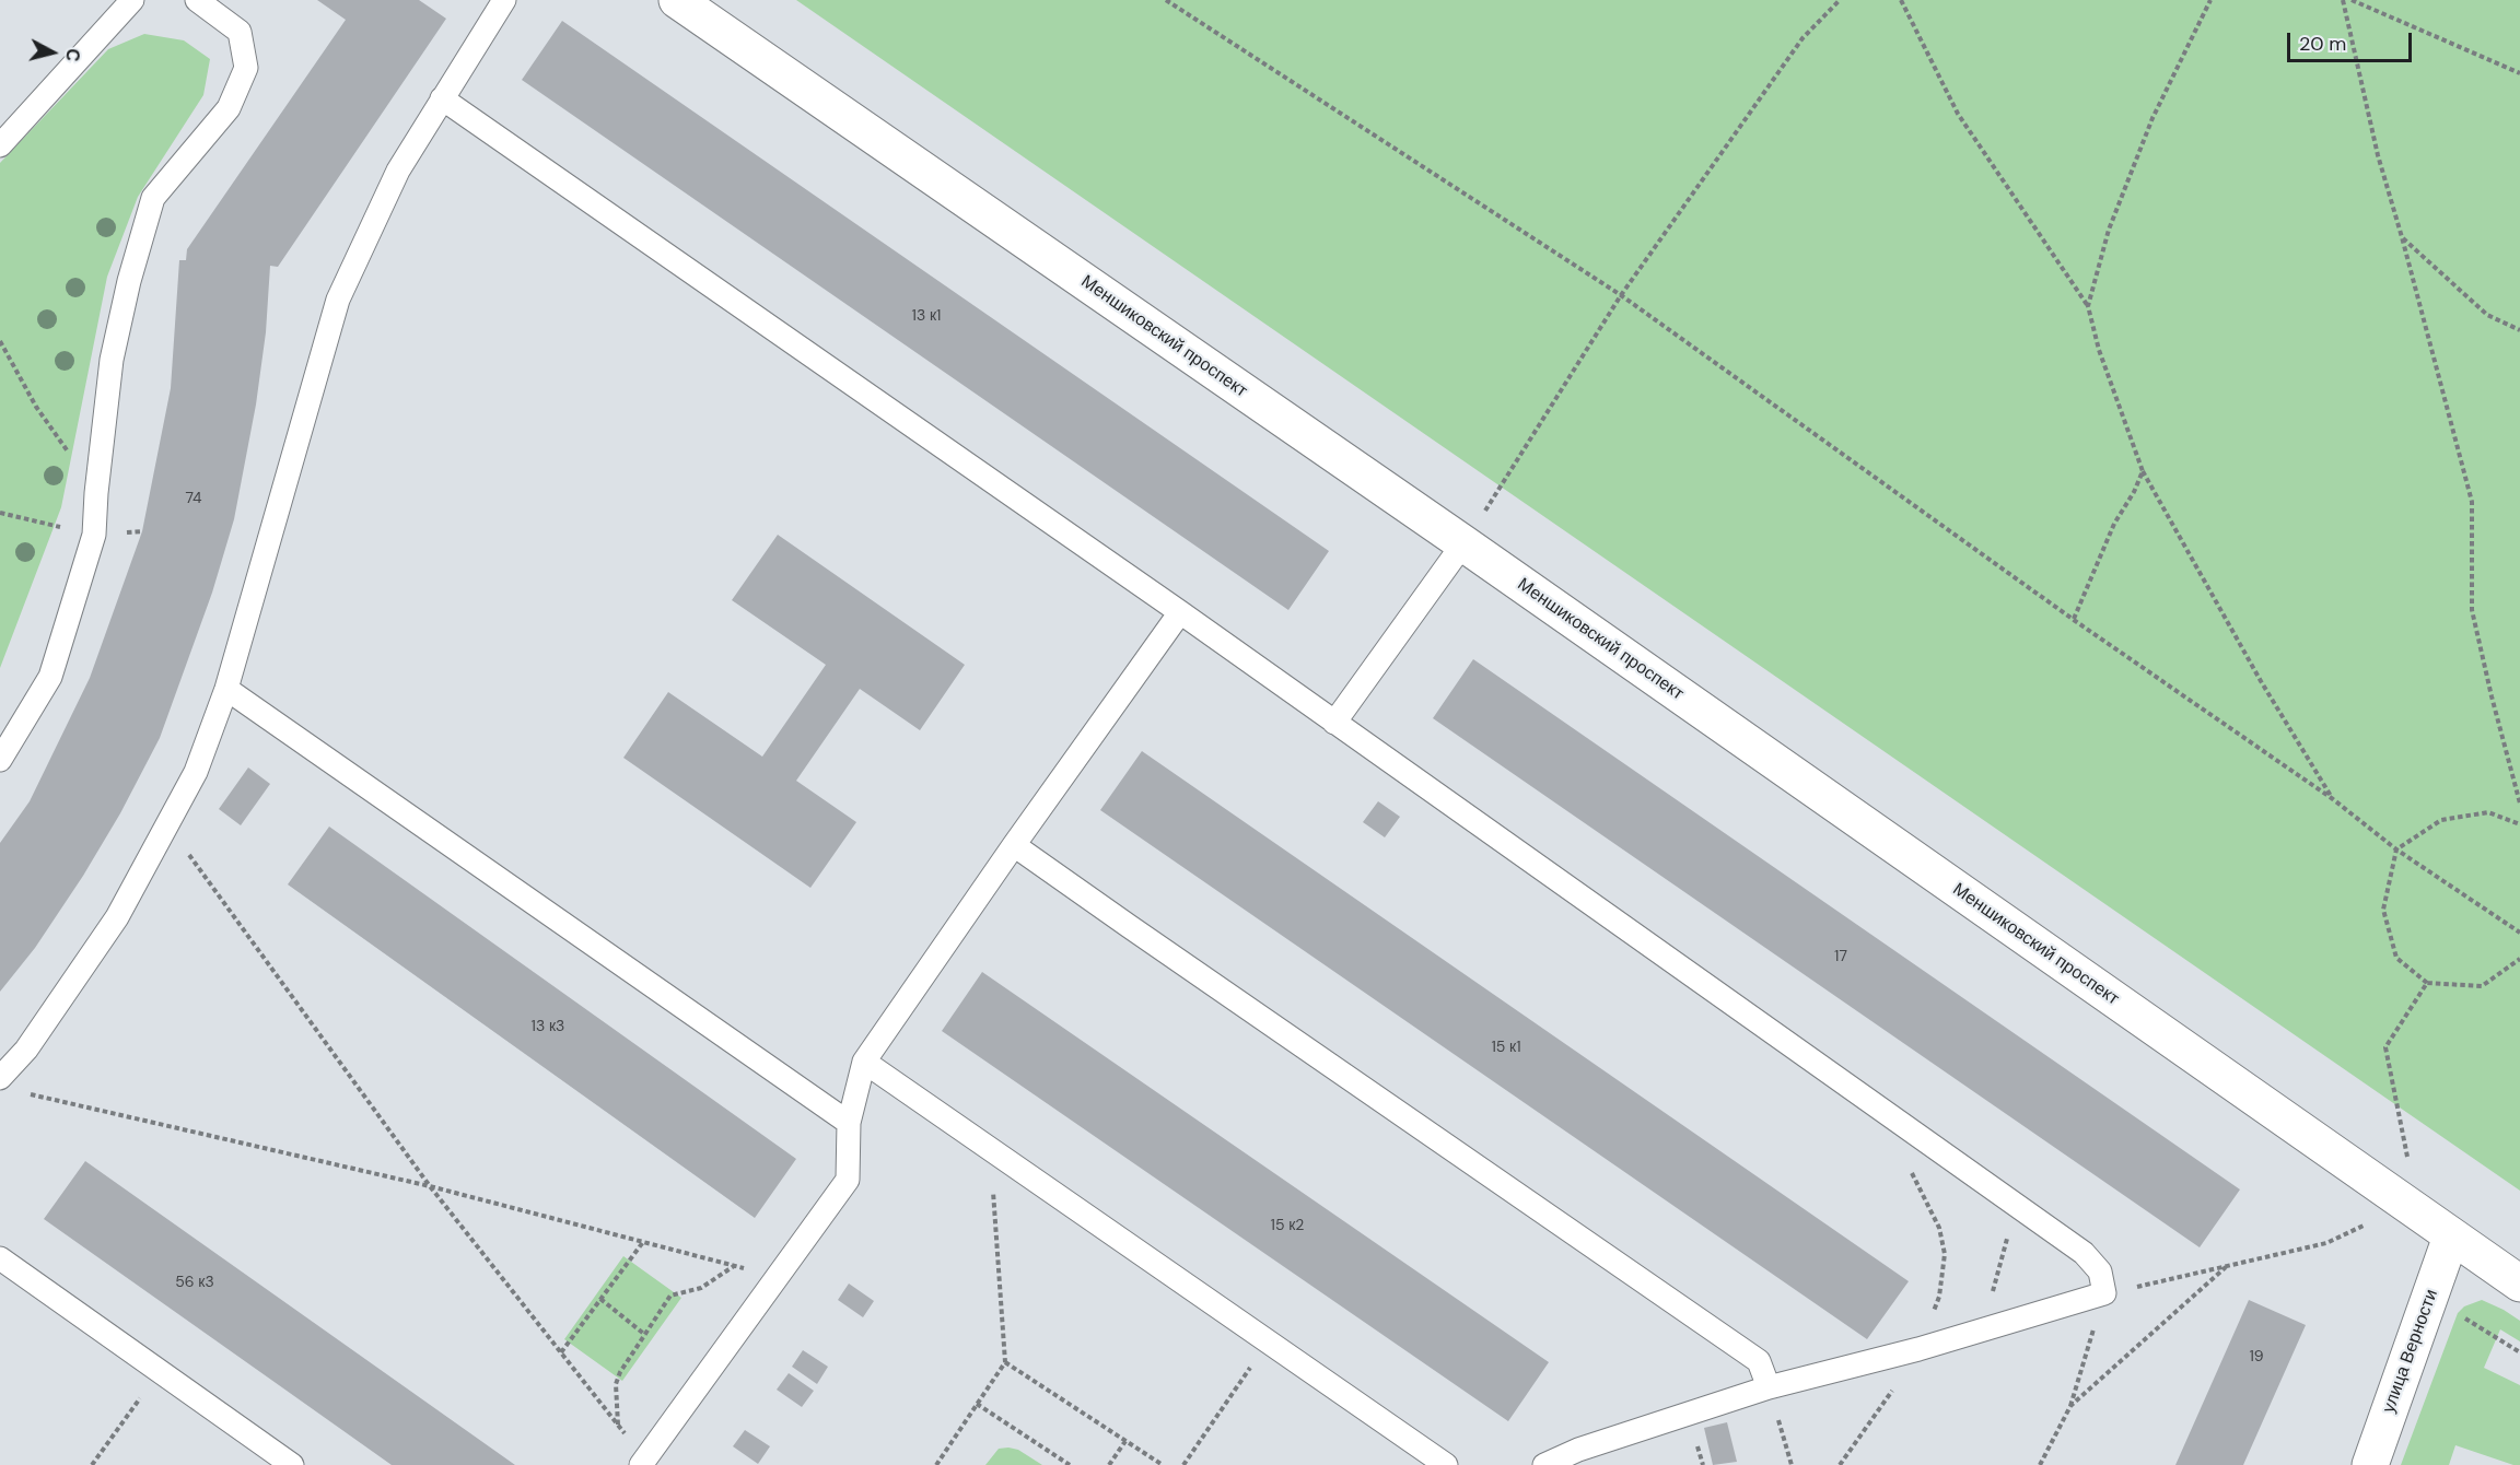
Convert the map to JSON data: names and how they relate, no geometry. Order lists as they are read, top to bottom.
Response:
{
  "streets": {
    "street": ["Меншиковский проспект", "улица Верности"]
  },
  "crossings": [
    ["Меншиковский проспект", "улица Верности"]
  ],
  "house_numbers": [
    "13 к1",
    "74",
    "17",
    "13 к3",
    "15 к1",
    "15 к2",
    "56 к3",
    "19"
  ],
  "scale_bar": "20 m",
  "north": "right"
}
